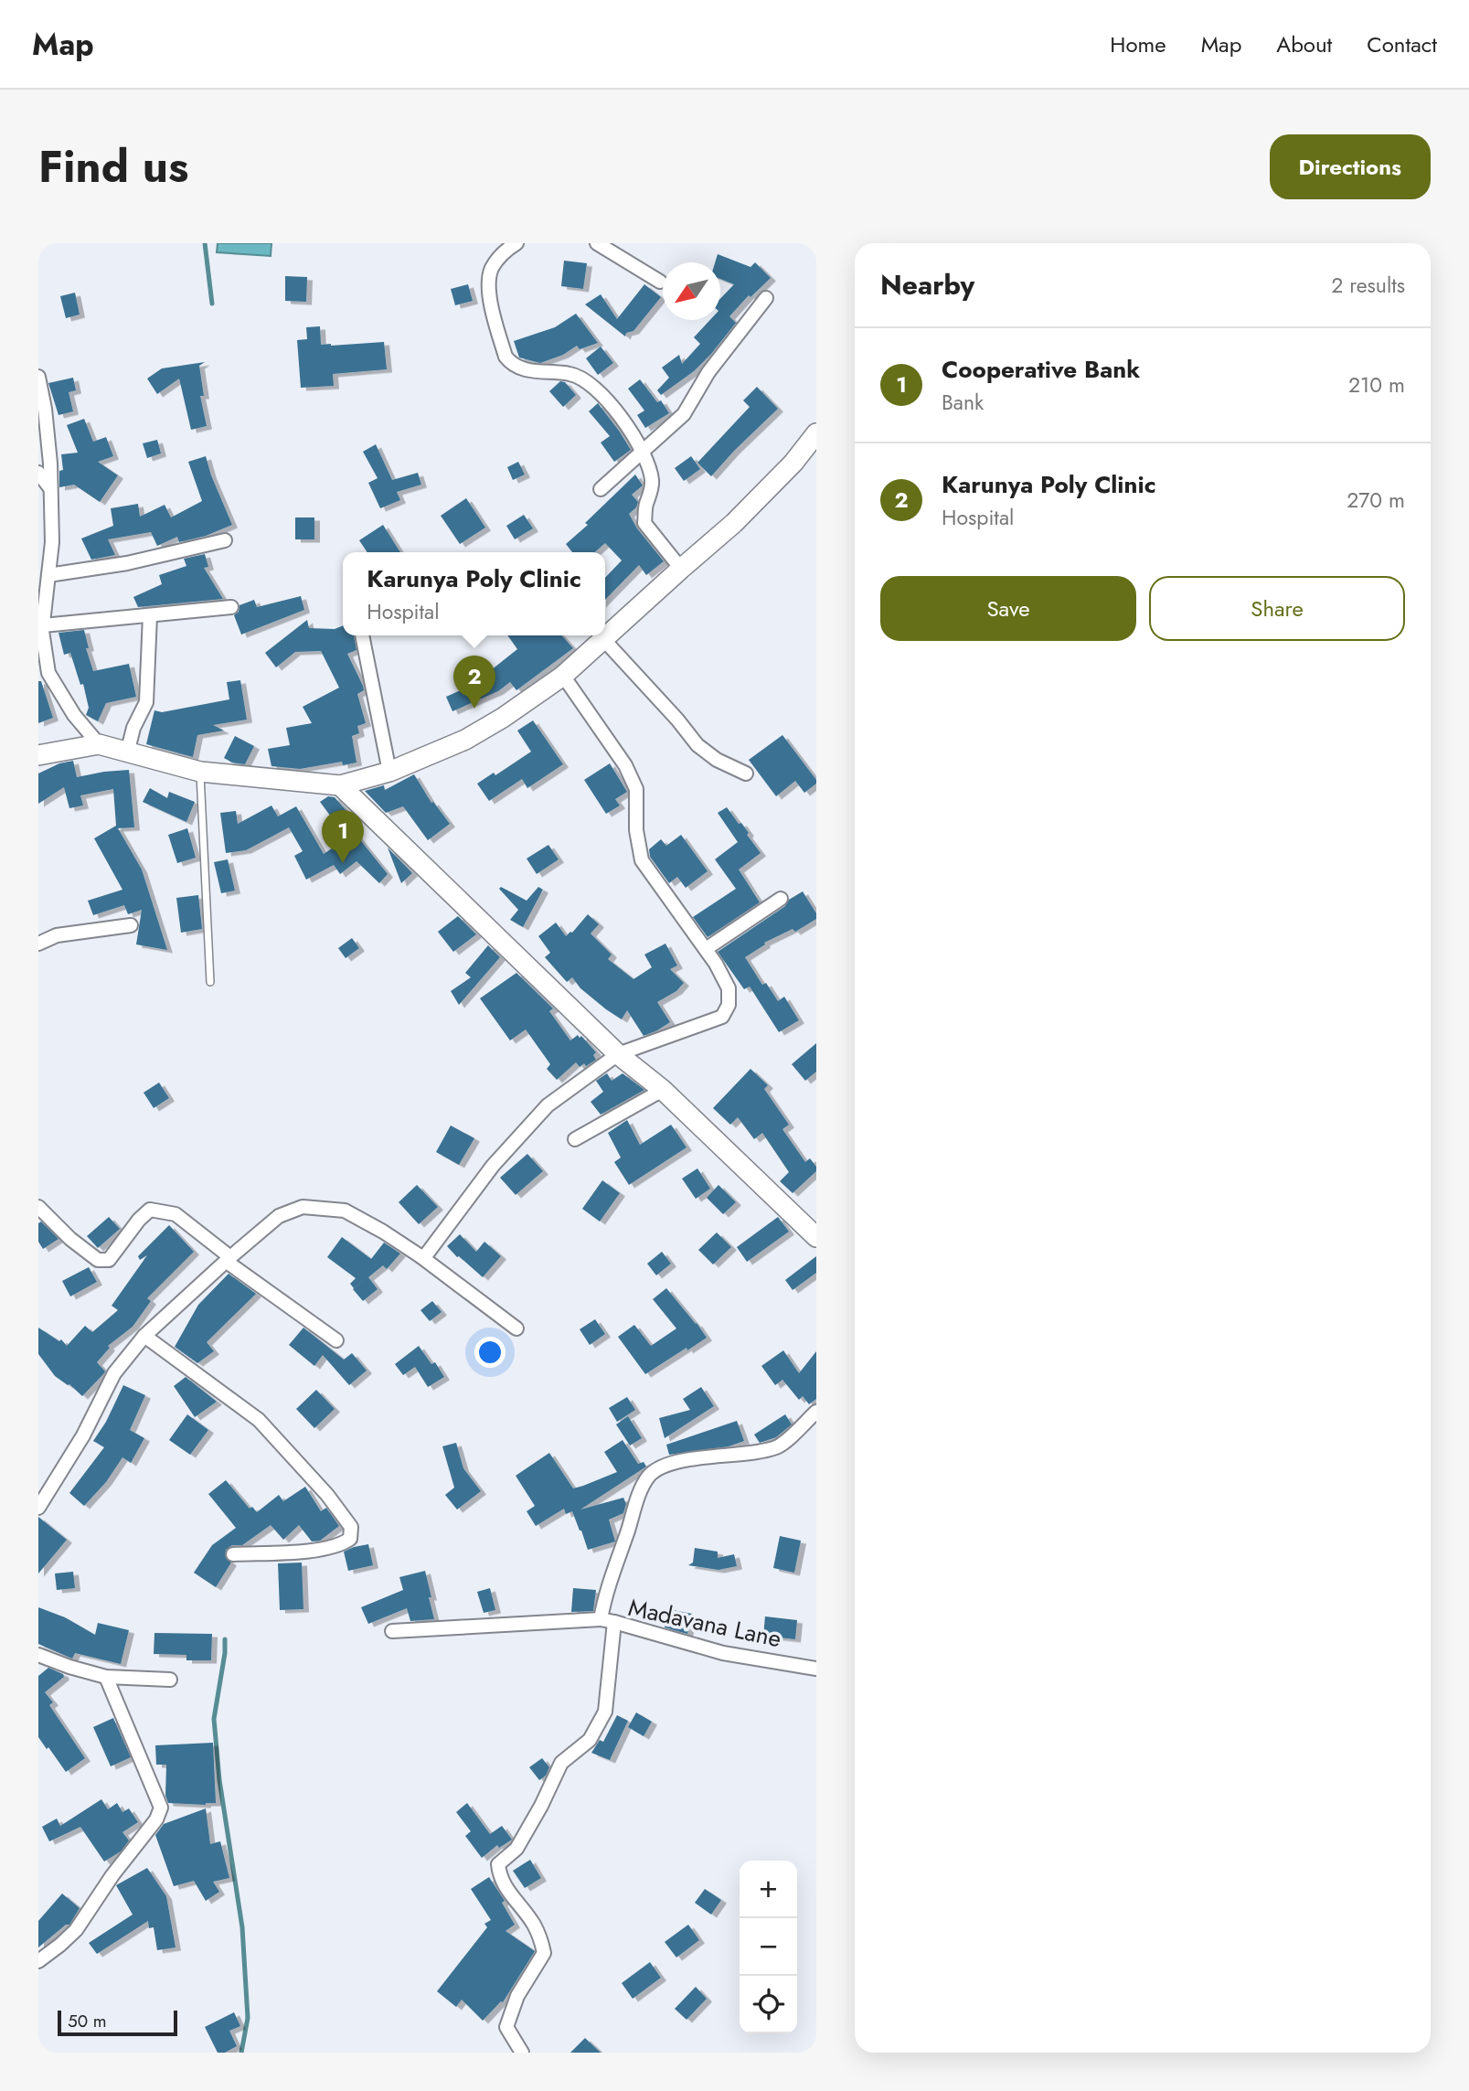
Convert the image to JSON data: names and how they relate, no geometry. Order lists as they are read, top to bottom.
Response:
{
  "streets": {
    "street": ["Madavana Lane"]
  },
  "scale_bar": "50 m",
  "north": "bottom left",
  "page": {
    "header": "Map",
    "nav": [
      "Home",
      "Map",
      "About",
      "Contact"
    ],
    "title": "Find us",
    "buttons": [
      "Directions",
      ["Save", "Share"]
    ],
    "heading": ["Nearby", "2 results"],
    "list": [
      {
        "mark": "1",
        "name": "Cooperative Bank",
        "note": "Bank",
        "value": "210 m"
      },
      {
        "mark": "2",
        "name": "Karunya Poly Clinic",
        "note": "Hospital",
        "value": "270 m"
      }
    ],
    "popup": ["Karunya Poly Clinic", "Hospital"],
    "pins": ["2", "1"],
    "map_buttons": ["+", "−"],
    "scale": "50 m"
  }
}
